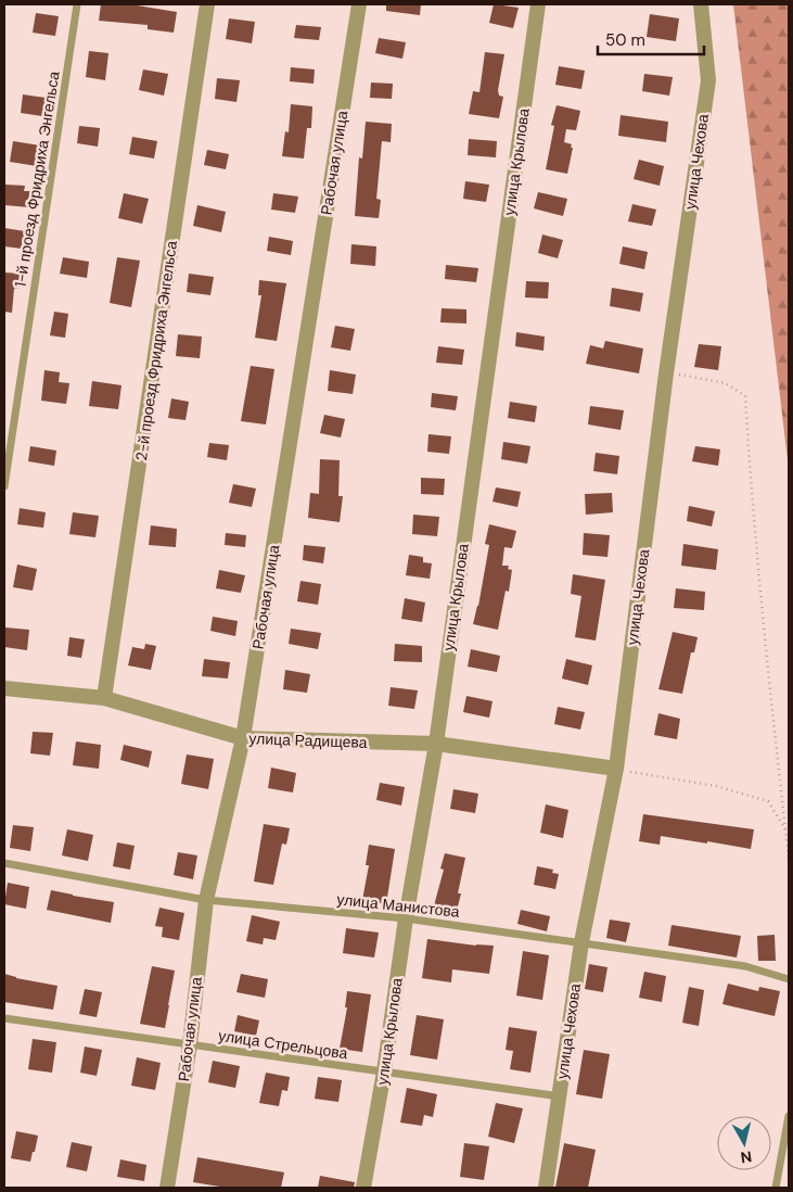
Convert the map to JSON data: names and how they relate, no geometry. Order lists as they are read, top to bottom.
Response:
{
  "streets": {
    "street": [
      "улица Крылова",
      "улица Чехова",
      "Рабочая улица",
      "2-й проезд Фридриха Энгельса",
      "улица Радищева"
    ],
    "lane": ["1-й проезд Фридриха Энгельса", "улица Манистова", "улица Стрельцова"]
  },
  "crossings": [
    ["улица Крылова", "улица Радищева"],
    ["улица Крылова", "улица Манистова"],
    ["улица Крылова", "улица Стрельцова"],
    ["улица Чехова", "улица Радищева"],
    ["улица Чехова", "улица Манистова"],
    ["улица Чехова", "улица Стрельцова"],
    ["Рабочая улица", "улица Радищева"],
    ["Рабочая улица", "улица Манистова"],
    ["Рабочая улица", "улица Стрельцова"],
    ["2-й проезд Фридриха Энгельса", "улица Радищева"]
  ],
  "scale_bar": "50 m",
  "north": "bottom"
}
